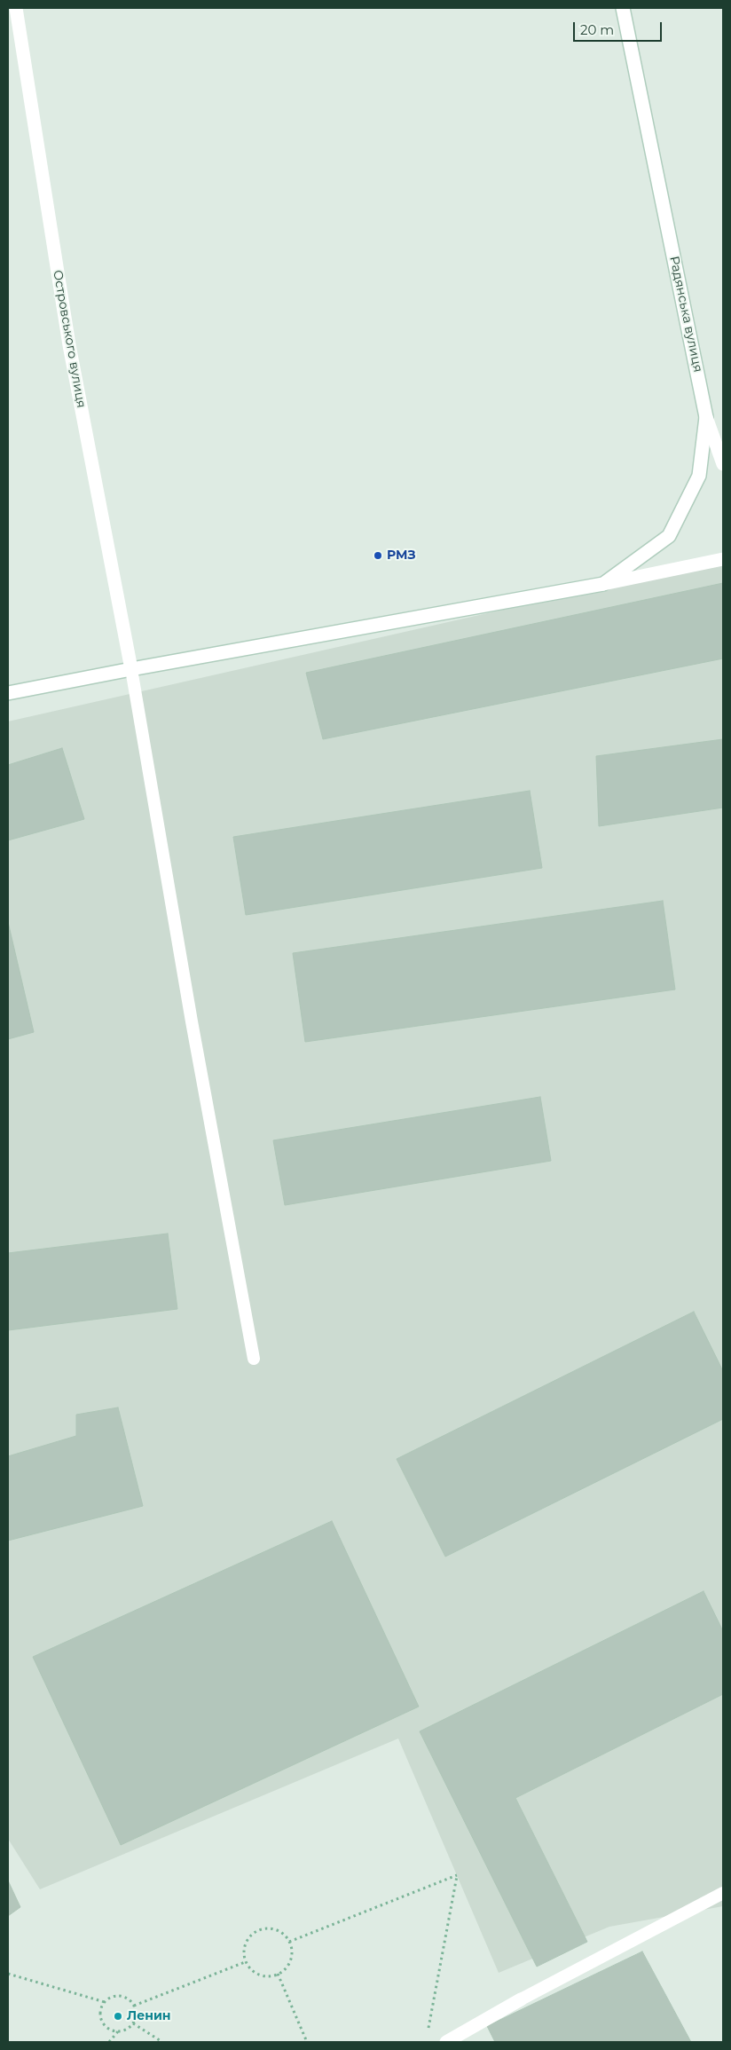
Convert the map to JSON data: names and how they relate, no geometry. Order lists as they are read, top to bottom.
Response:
{
  "streets": {
    "main road": ["Радянська вулиця", "Островського вулиця"]
  },
  "places": ["РМЗ", "Ленин"],
  "scale_bar": "20 m"
}
